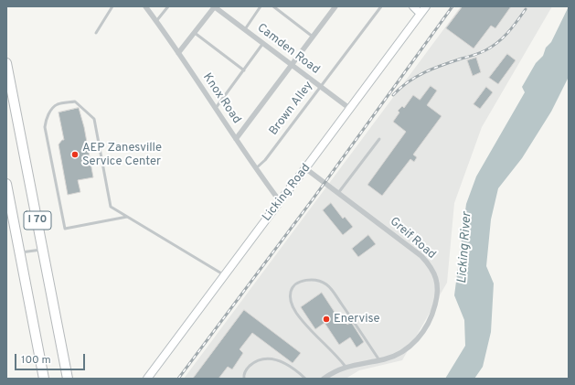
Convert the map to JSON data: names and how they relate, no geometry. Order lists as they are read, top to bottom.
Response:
{
  "streets": {
    "highway": ["I 70"],
    "street": [
      "Camden Road",
      "Knox Road",
      "Licking Road",
      "Greif Road"
    ],
    "lane": ["Brown Alley"]
  },
  "crossings": [
    ["Camden Road", "Brown Alley"],
    ["Camden Road", "Licking Road"],
    ["Knox Road", "Brown Alley"],
    ["Knox Road", "Licking Road"],
    ["Licking Road", "Greif Road"]
  ],
  "water": ["Licking River"],
  "places": ["AEP Zanesville Service Center", "Enervise"],
  "scale_bar": "100 m"
}
